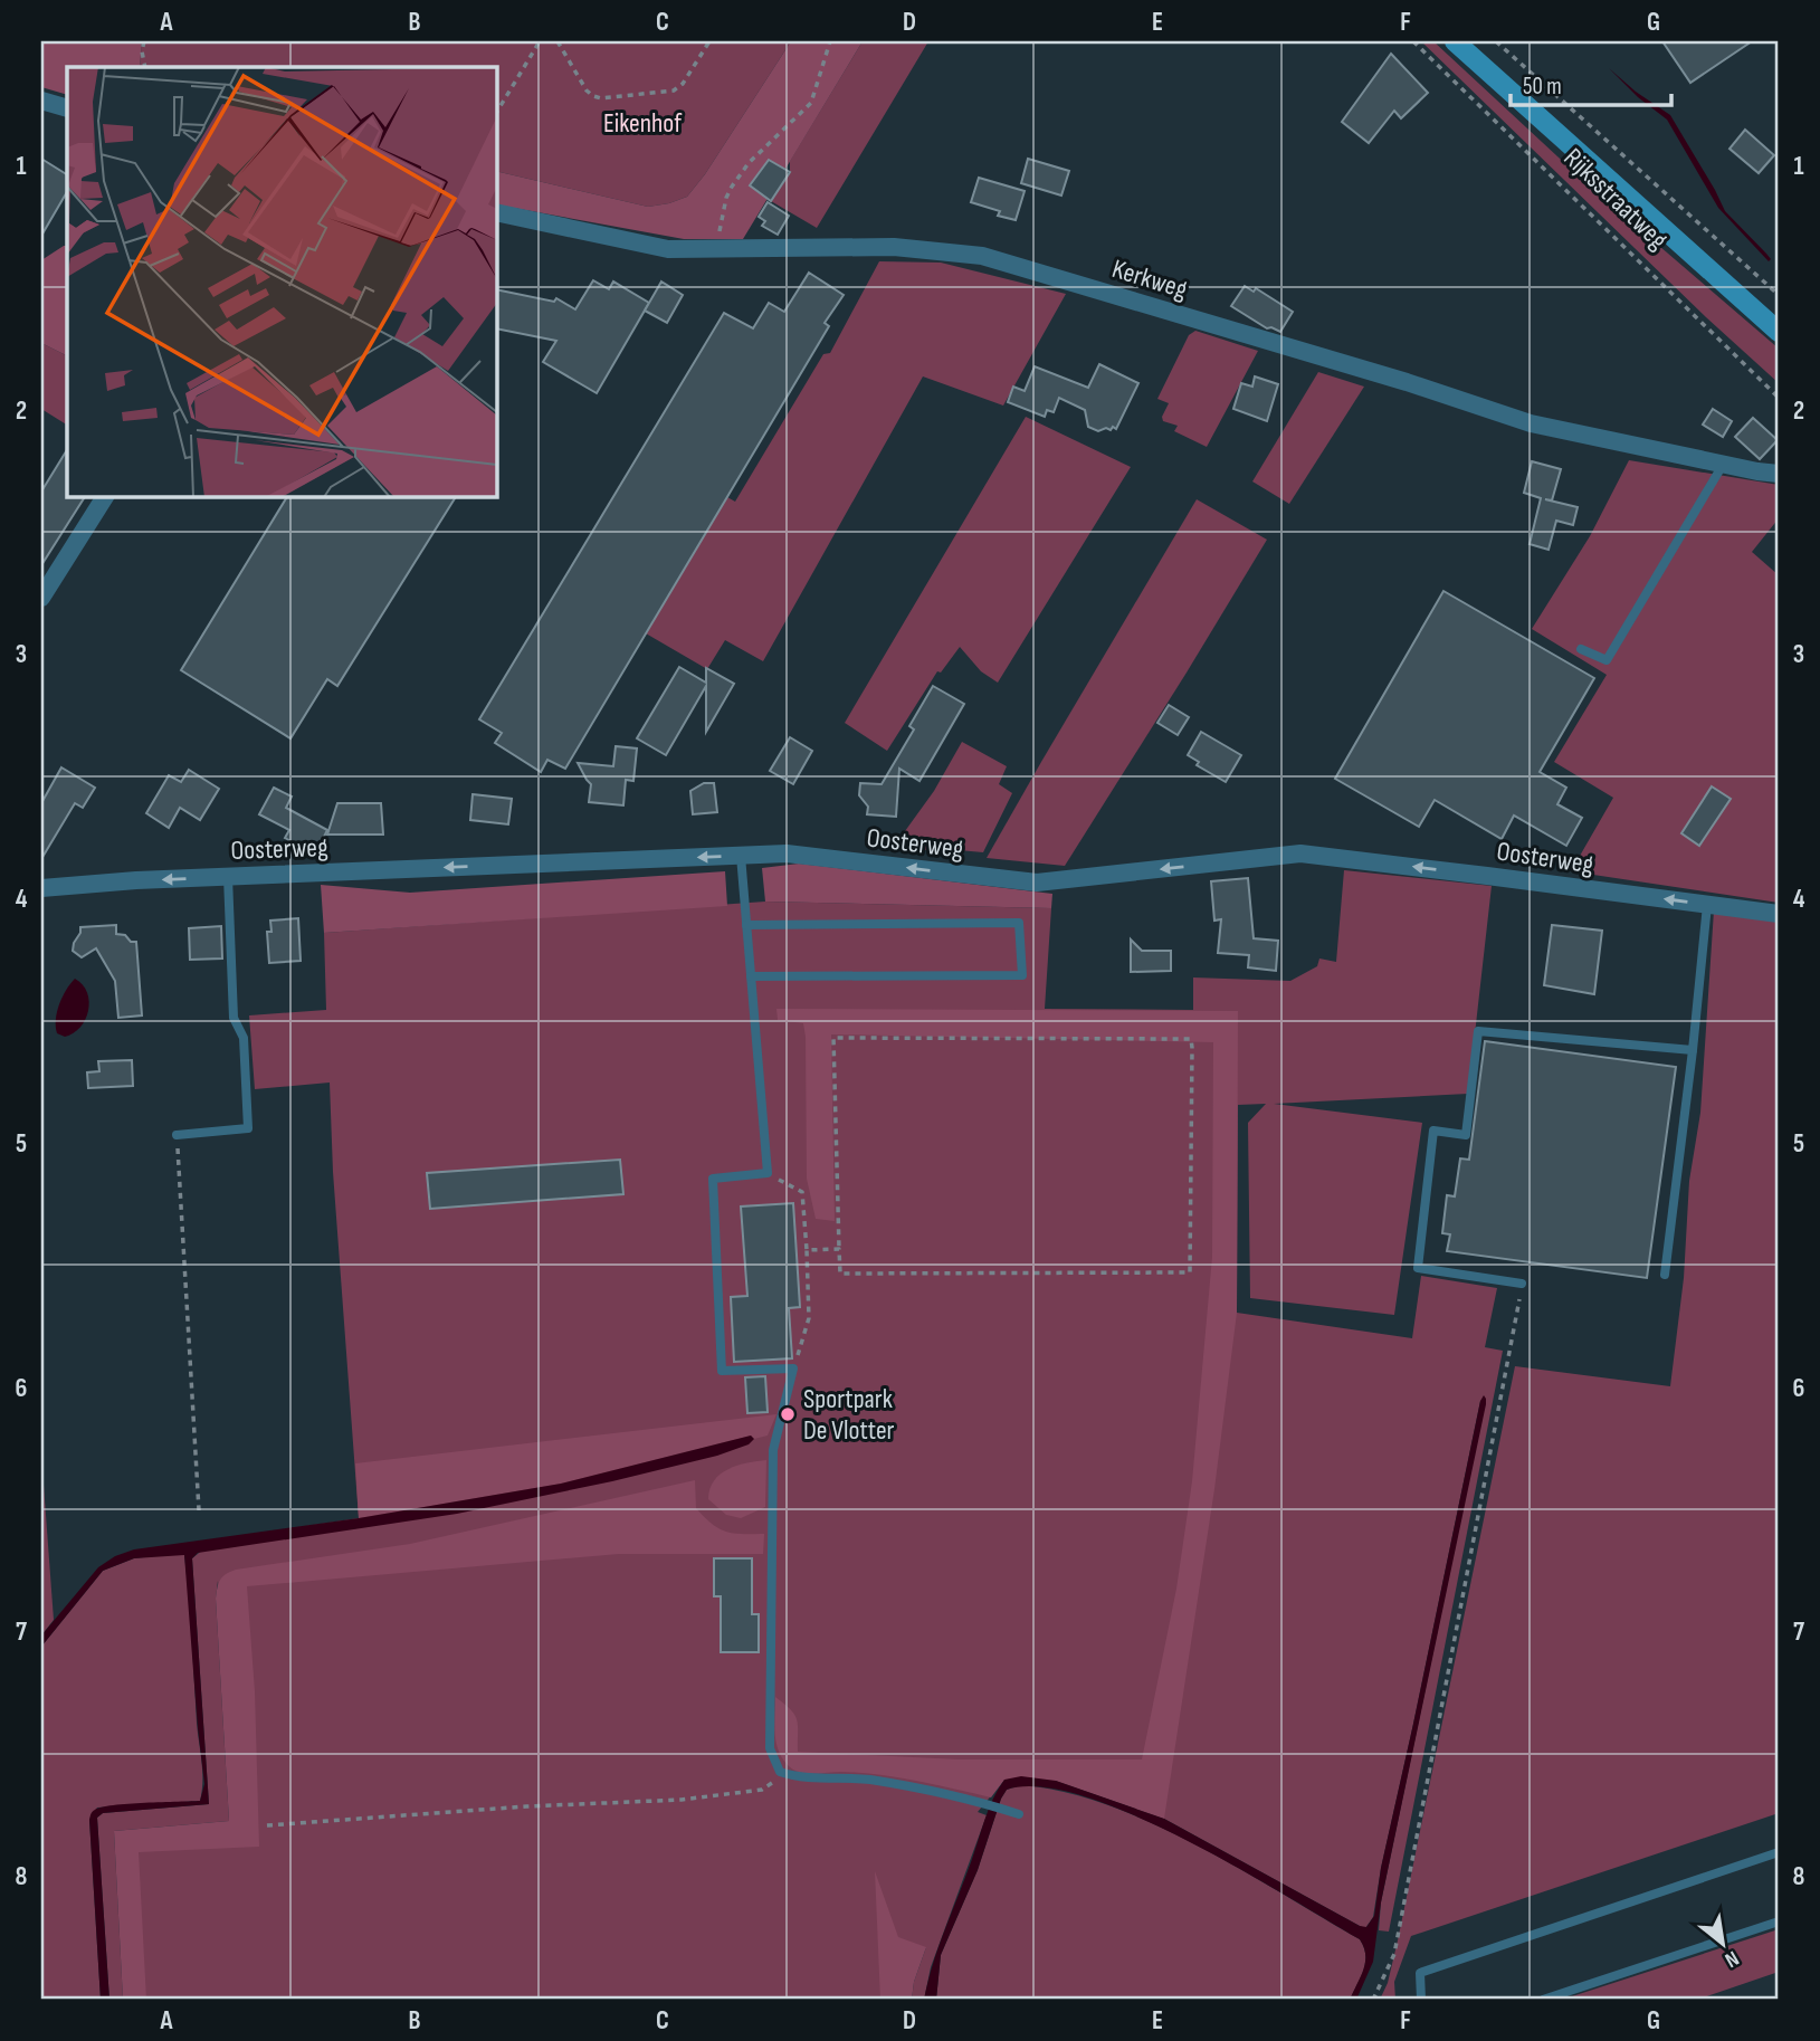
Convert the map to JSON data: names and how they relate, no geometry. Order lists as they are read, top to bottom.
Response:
{
  "streets": {
    "main road": ["Rijksstraatweg"],
    "street": ["Kerkweg", "Oosterweg"]
  },
  "one_way": ["Oosterweg"],
  "parks": ["Eikenhof"],
  "places": ["Sportpark De Vlotter"],
  "scale_bar": "50 m",
  "north": "bottom right",
  "grid": {
    "columns": [
      "A",
      "B",
      "C",
      "D",
      "E",
      "F",
      "G"
    ],
    "rows": [
      "1",
      "2",
      "3",
      "4",
      "5",
      "6",
      "7",
      "8"
    ]
  }
}
